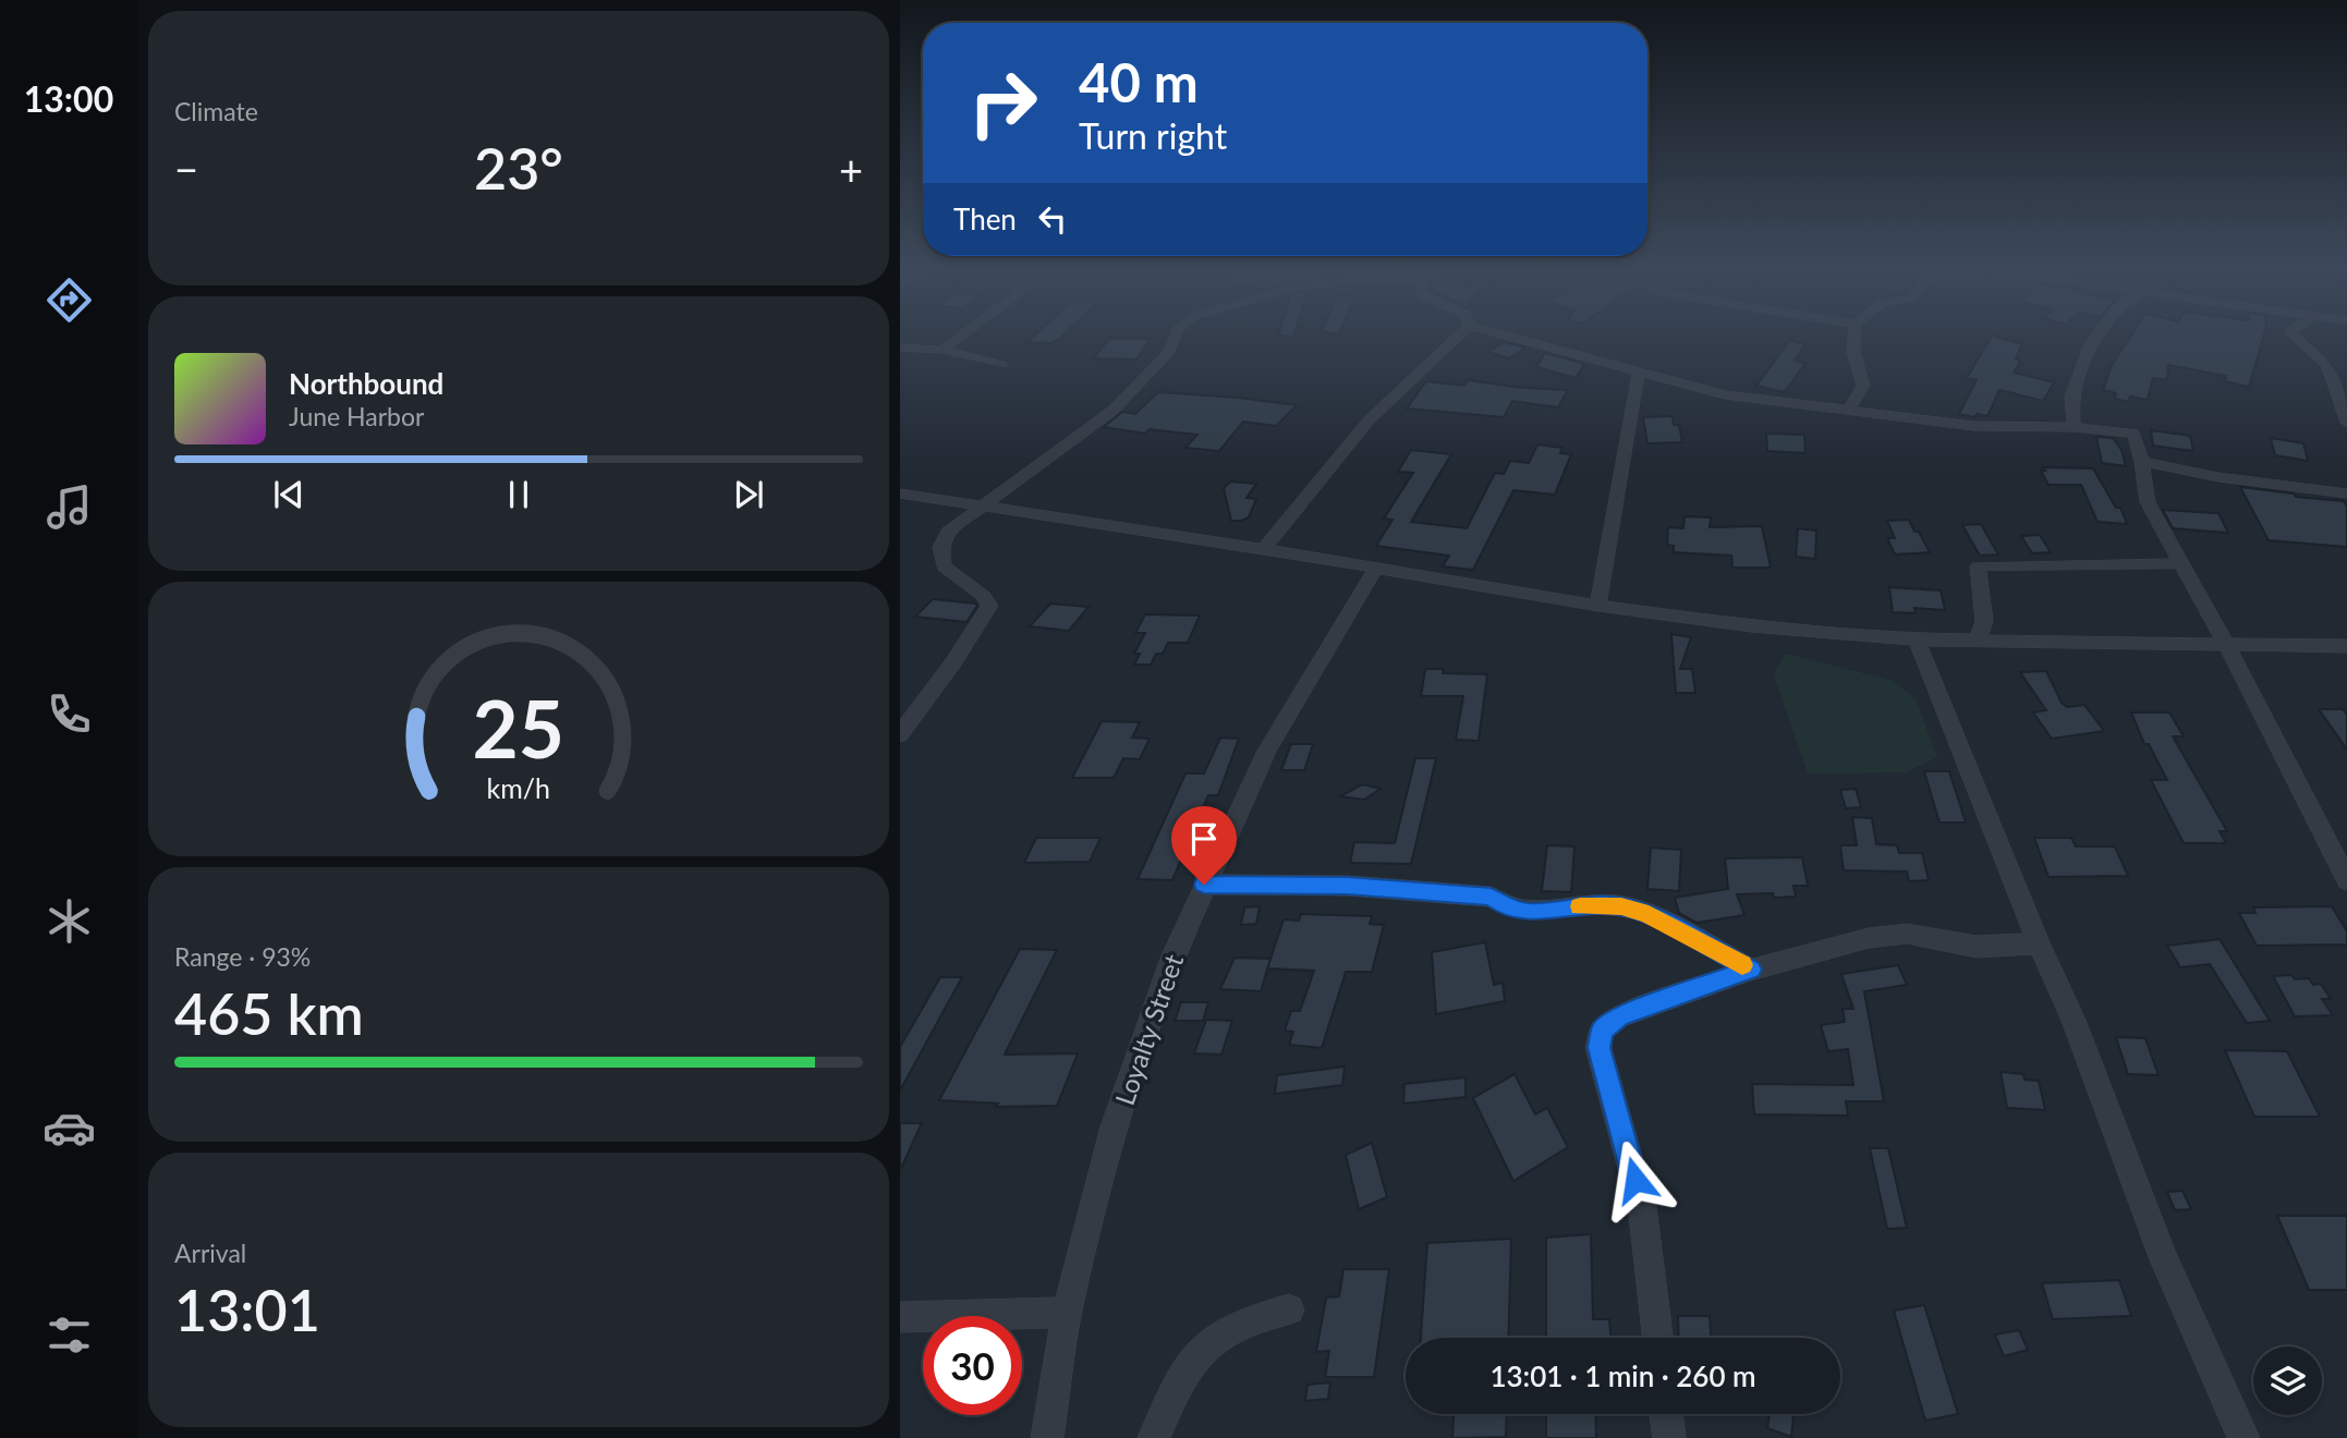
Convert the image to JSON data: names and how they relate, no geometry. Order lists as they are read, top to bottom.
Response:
{
  "streets": {
    "street": ["Loyalty Street"]
  },
  "page": {
    "tabs": "13:00",
    "tile": [
      "Climate",
      ["Range · 93%", "465 km"],
      ["Arrival", "13:01"]
    ],
    "turn": ["40 m", "Turn right"],
    "heat": ["−", "23°", "+"],
    "then": "Then",
    "song": ["Northbound", "June Harbor"],
    "limit": "30",
    "trip": "13:01 · 1 min · 260 m",
    "gauge": ["25", "km/h"]
  }
}
